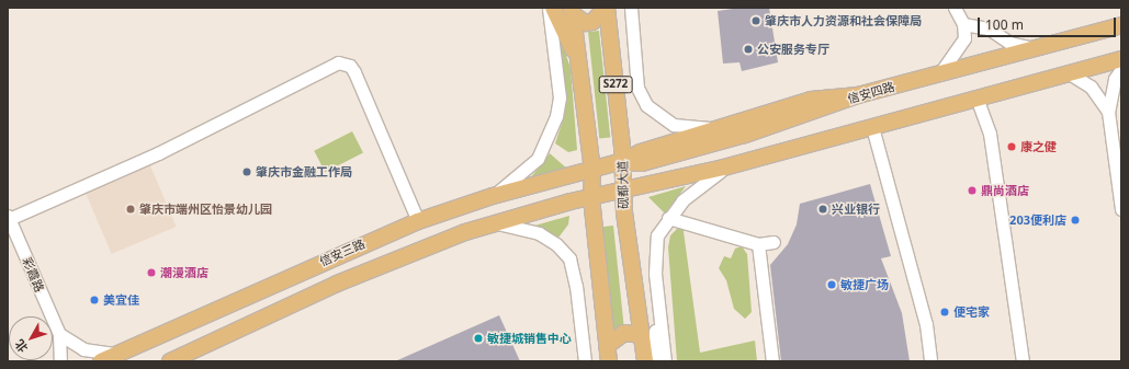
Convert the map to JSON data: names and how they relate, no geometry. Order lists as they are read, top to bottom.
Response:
{
  "streets": {
    "main road": [
      "S272",
      "信安四路",
      "砚都大道",
      "信安三路"
    ],
    "street": ["彩霞路"]
  },
  "crossings": [
    ["S272", "信安三路"],
    ["信安四路", "砚都大道"],
    ["信安四路", "信安三路"],
    ["砚都大道", "信安三路"]
  ],
  "places": [
    "肇庆市人力资源和社会保障局",
    "公安服务专厅",
    "康之健",
    "肇庆市金融工作局",
    "鼎尚酒店",
    "肇庆市端州区怡景幼儿园",
    "兴业银行",
    "203便利店",
    "潮漫酒店",
    "敏捷广场",
    "美宜佳",
    "便宅家",
    "敏捷城销售中心"
  ],
  "scale_bar": "100 m",
  "north": "bottom left"
}
